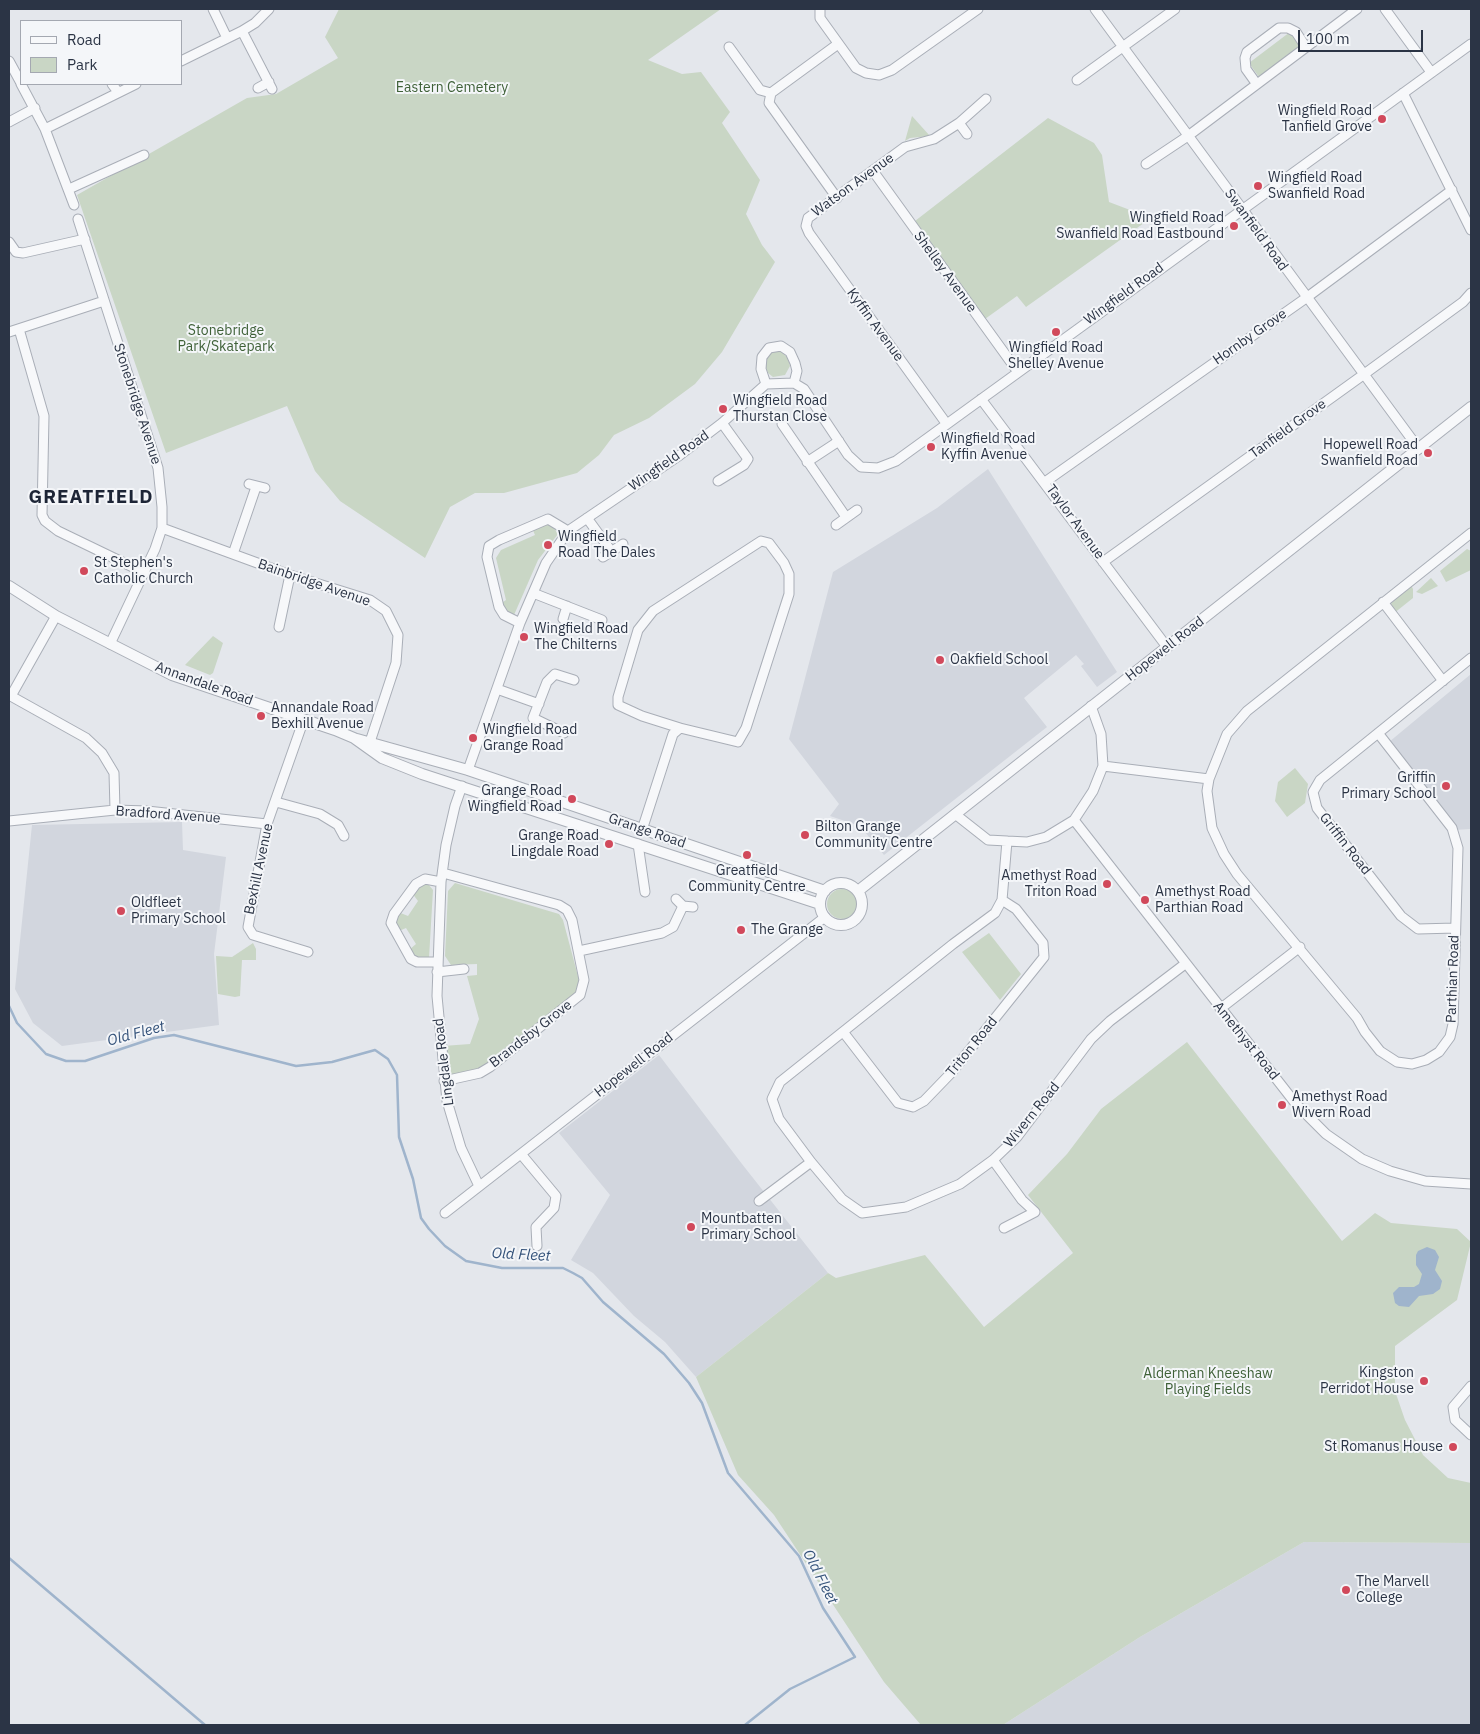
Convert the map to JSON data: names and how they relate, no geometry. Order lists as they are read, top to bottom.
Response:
{
  "streets": {
    "street": [
      "Watson Avenue",
      "Swanfield Road",
      "Shelley Avenue",
      "Wingfield Road",
      "Kyffin Avenue",
      "Hornby Grove",
      "Stonebridge Avenue",
      "Tanfield Grove",
      "Taylor Avenue",
      "Bainbridge Avenue",
      "Hopewell Road",
      "Annandale Road",
      "Bradford Avenue",
      "Grange Road",
      "Griffin Road",
      "Bexhill Avenue",
      "Parthian Road",
      "Brandsby Grove",
      "Amethyst Road",
      "Triton Road",
      "Lingdale Road",
      "Wivern Road"
    ]
  },
  "crossings": [
    ["Watson Avenue", "Shelley Avenue"],
    ["Watson Avenue", "Kyffin Avenue"],
    ["Swanfield Road", "Wingfield Road"],
    ["Swanfield Road", "Hornby Grove"],
    ["Swanfield Road", "Tanfield Grove"],
    ["Swanfield Road", "Hopewell Road"],
    ["Shelley Avenue", "Wingfield Road"],
    ["Wingfield Road", "Kyffin Avenue"],
    ["Wingfield Road", "Taylor Avenue"],
    ["Wingfield Road", "Annandale Road"],
    ["Wingfield Road", "Grange Road"],
    ["Hornby Grove", "Taylor Avenue"],
    ["Stonebridge Avenue", "Bainbridge Avenue"],
    ["Stonebridge Avenue", "Annandale Road"],
    ["Tanfield Grove", "Taylor Avenue"],
    ["Taylor Avenue", "Hopewell Road"],
    ["Bainbridge Avenue", "Annandale Road"],
    ["Hopewell Road", "Grange Road"],
    ["Hopewell Road", "Lingdale Road"],
    ["Annandale Road", "Grange Road"],
    ["Annandale Road", "Bexhill Avenue"],
    ["Annandale Road", "Lingdale Road"],
    ["Bradford Avenue", "Bexhill Avenue"],
    ["Grange Road", "Lingdale Road"],
    ["Griffin Road", "Parthian Road"],
    ["Brandsby Grove", "Lingdale Road"],
    ["Amethyst Road", "Wivern Road"],
    ["Triton Road", "Wivern Road"]
  ],
  "districts": ["GREATFIELD"],
  "water": ["Old Fleet"],
  "parks": ["Eastern Cemetery", "Stonebridge Park/Skatepark", "Alderman Kneeshaw Playing Fields"],
  "places": [
    "Wingfield Road Tanfield Grove",
    "Wingfield Road Swanfield Road",
    "Wingfield Road Swanfield Road Eastbound",
    "Wingfield Road Shelley Avenue",
    "Wingfield Road Thurstan Close",
    "Wingfield Road Kyffin Avenue",
    "Hopewell Road Swanfield Road",
    "Wingfield Road The Dales",
    "St Stephen's Catholic Church",
    "Wingfield Road The Chilterns",
    "Oakfield School",
    "Annandale Road Bexhill Avenue",
    "Wingfield Road Grange Road",
    "Griffin Primary School",
    "Grange Road Wingfield Road",
    "Bilton Grange Community Centre",
    "Grange Road Lingdale Road",
    "Greatfield Community Centre",
    "Amethyst Road Triton Road",
    "Amethyst Road Parthian Road",
    "Oldfleet Primary School",
    "The Grange",
    "Amethyst Road Wivern Road",
    "Mountbatten Primary School",
    "Kingston Perridot House",
    "St Romanus House",
    "The Marvell College"
  ],
  "legend": ["Road", "Park"],
  "scale_bar": "100 m"
}
